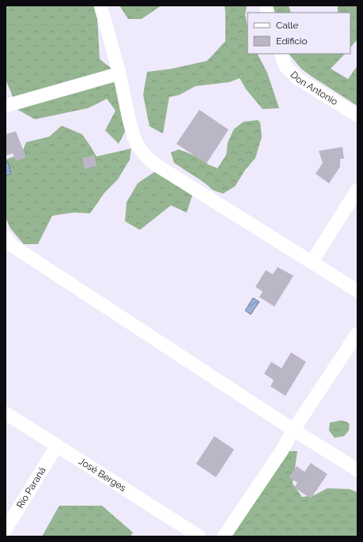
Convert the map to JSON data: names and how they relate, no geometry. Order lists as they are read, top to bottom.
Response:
{
  "streets": {
    "street": ["Don Antonio", "José Berges", "Río Paraná"]
  },
  "crossings": [
    ["José Berges", "Río Paraná"]
  ],
  "legend": ["Calle", "Edificio"]
}
